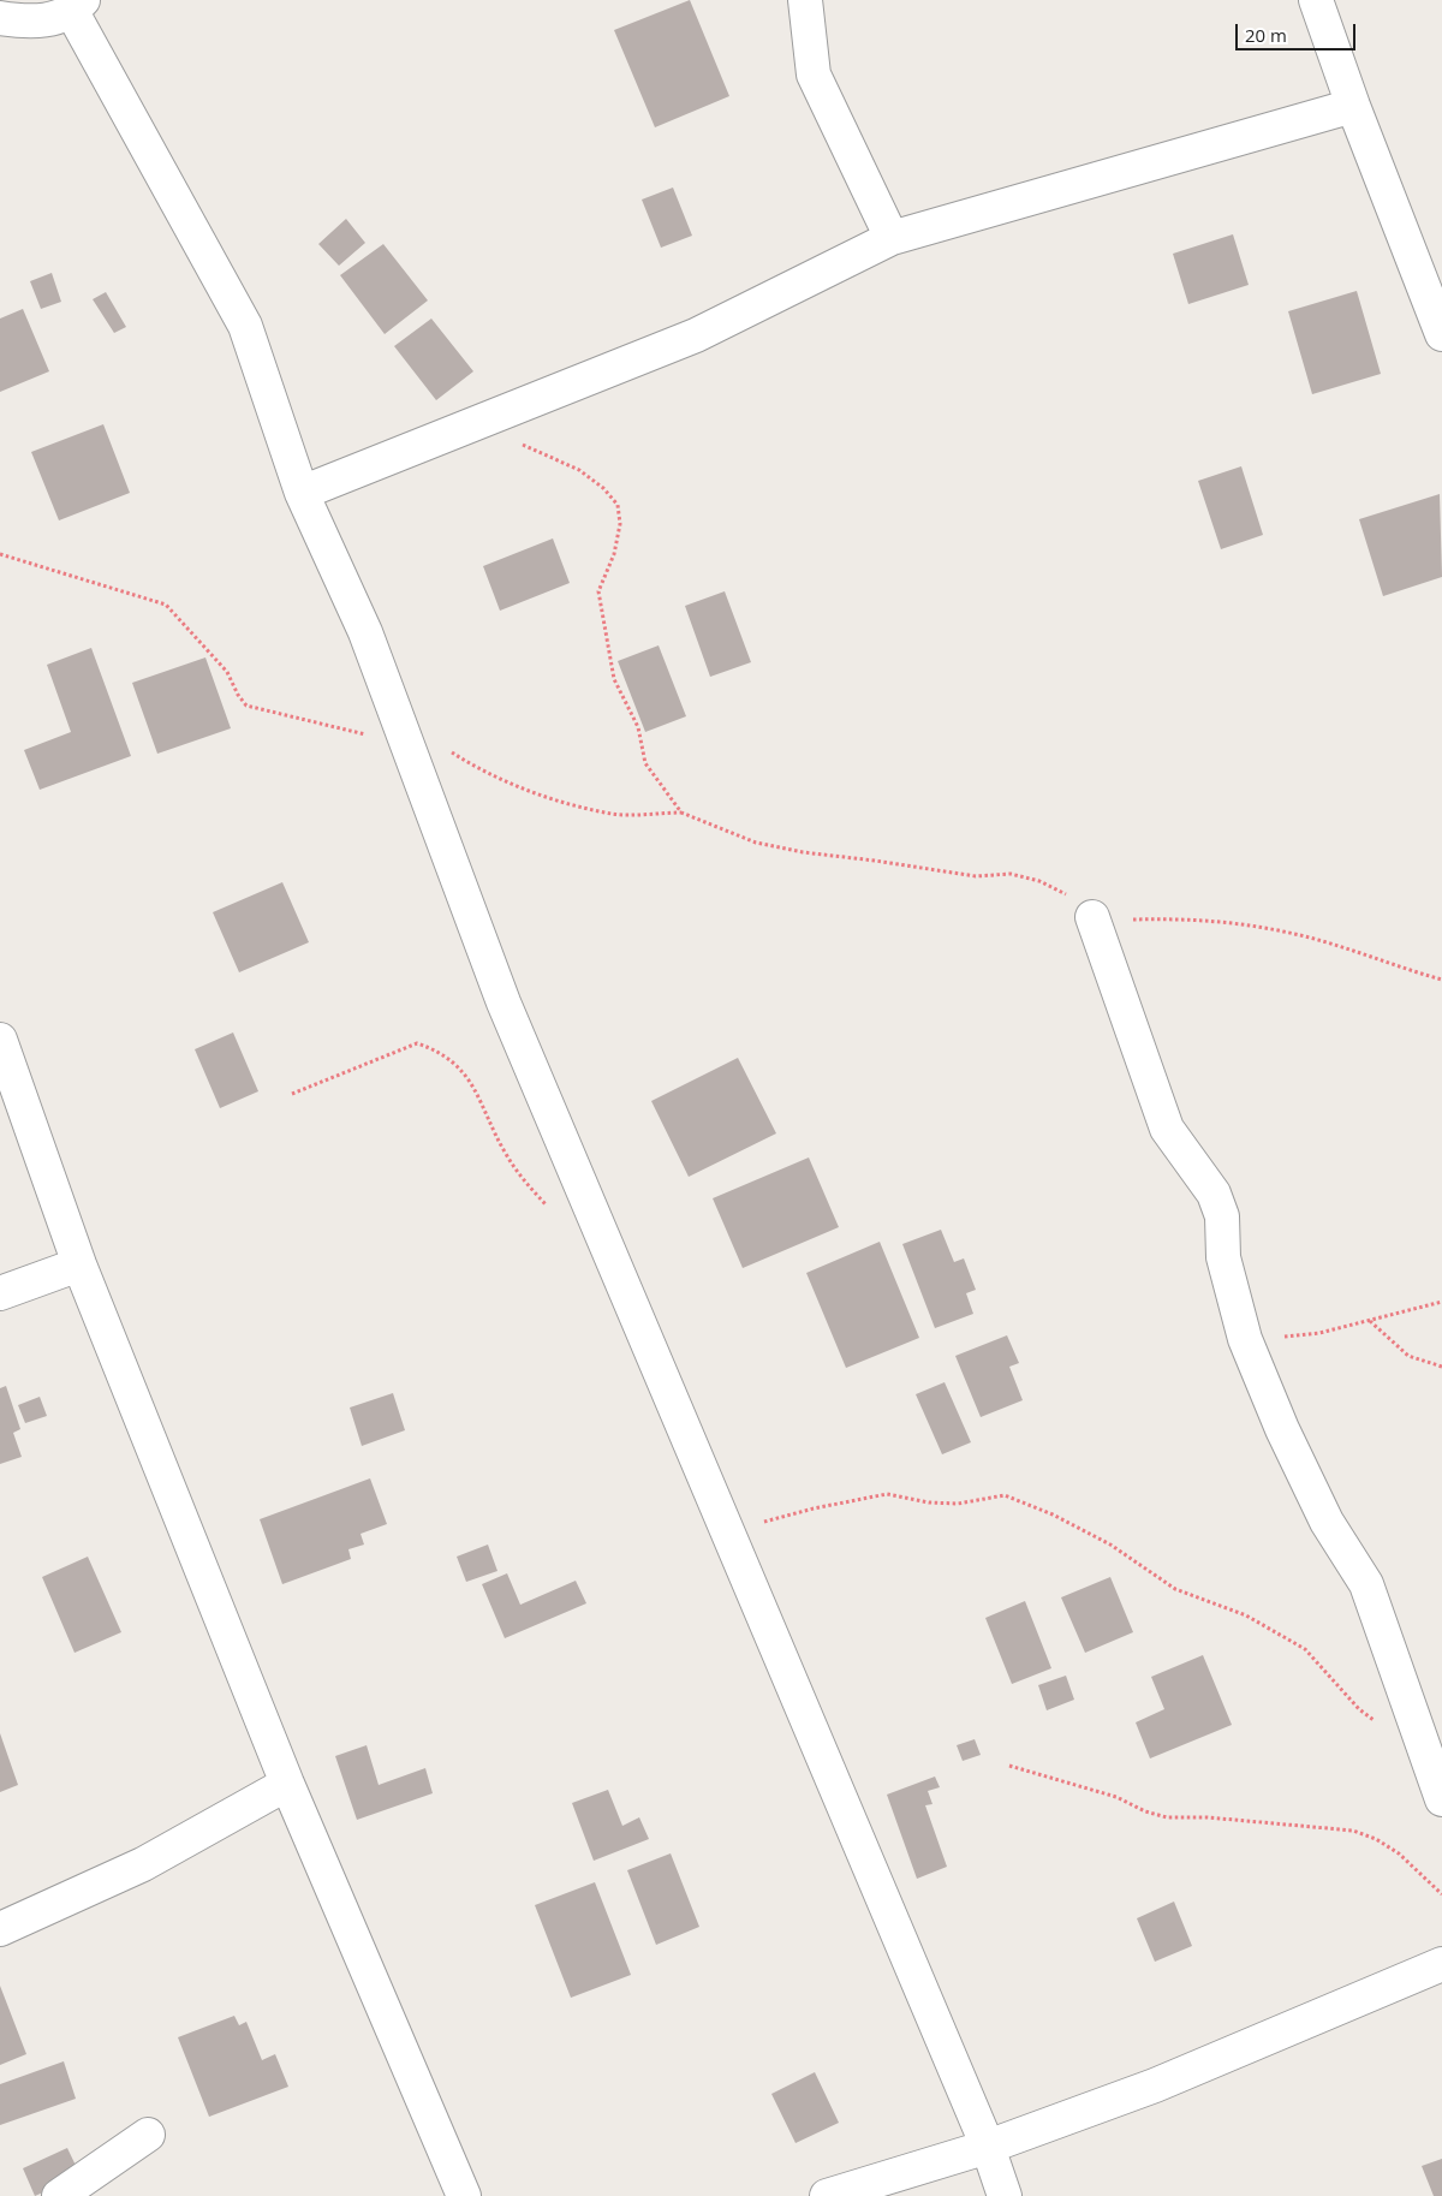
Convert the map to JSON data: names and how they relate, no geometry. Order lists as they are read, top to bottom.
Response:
{
  "scale_bar": "20 m"
}
